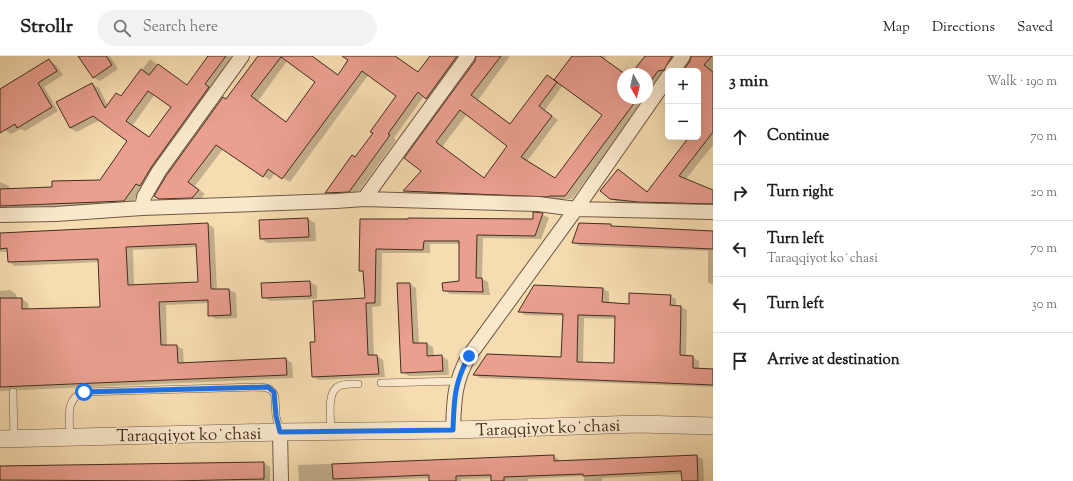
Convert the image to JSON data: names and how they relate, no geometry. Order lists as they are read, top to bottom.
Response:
{
  "streets": {
    "street": ["Taraqqiyot koʻchasi"]
  },
  "north": "bottom",
  "page": {
    "header": "Strollr",
    "search": "Search here",
    "nav": ["Map", "Directions", "Saved"],
    "heading": ["3 min", "Walk · 190 m"],
    "map_buttons": ["+", "−"],
    "list": [
      ["Continue", "70 m"],
      ["Turn right", "20 m"],
      ["Turn left", "Taraqqiyot koʻchasi", "70 m"],
      ["Turn left", "30 m"],
      "Arrive at destination"
    ]
  }
}
